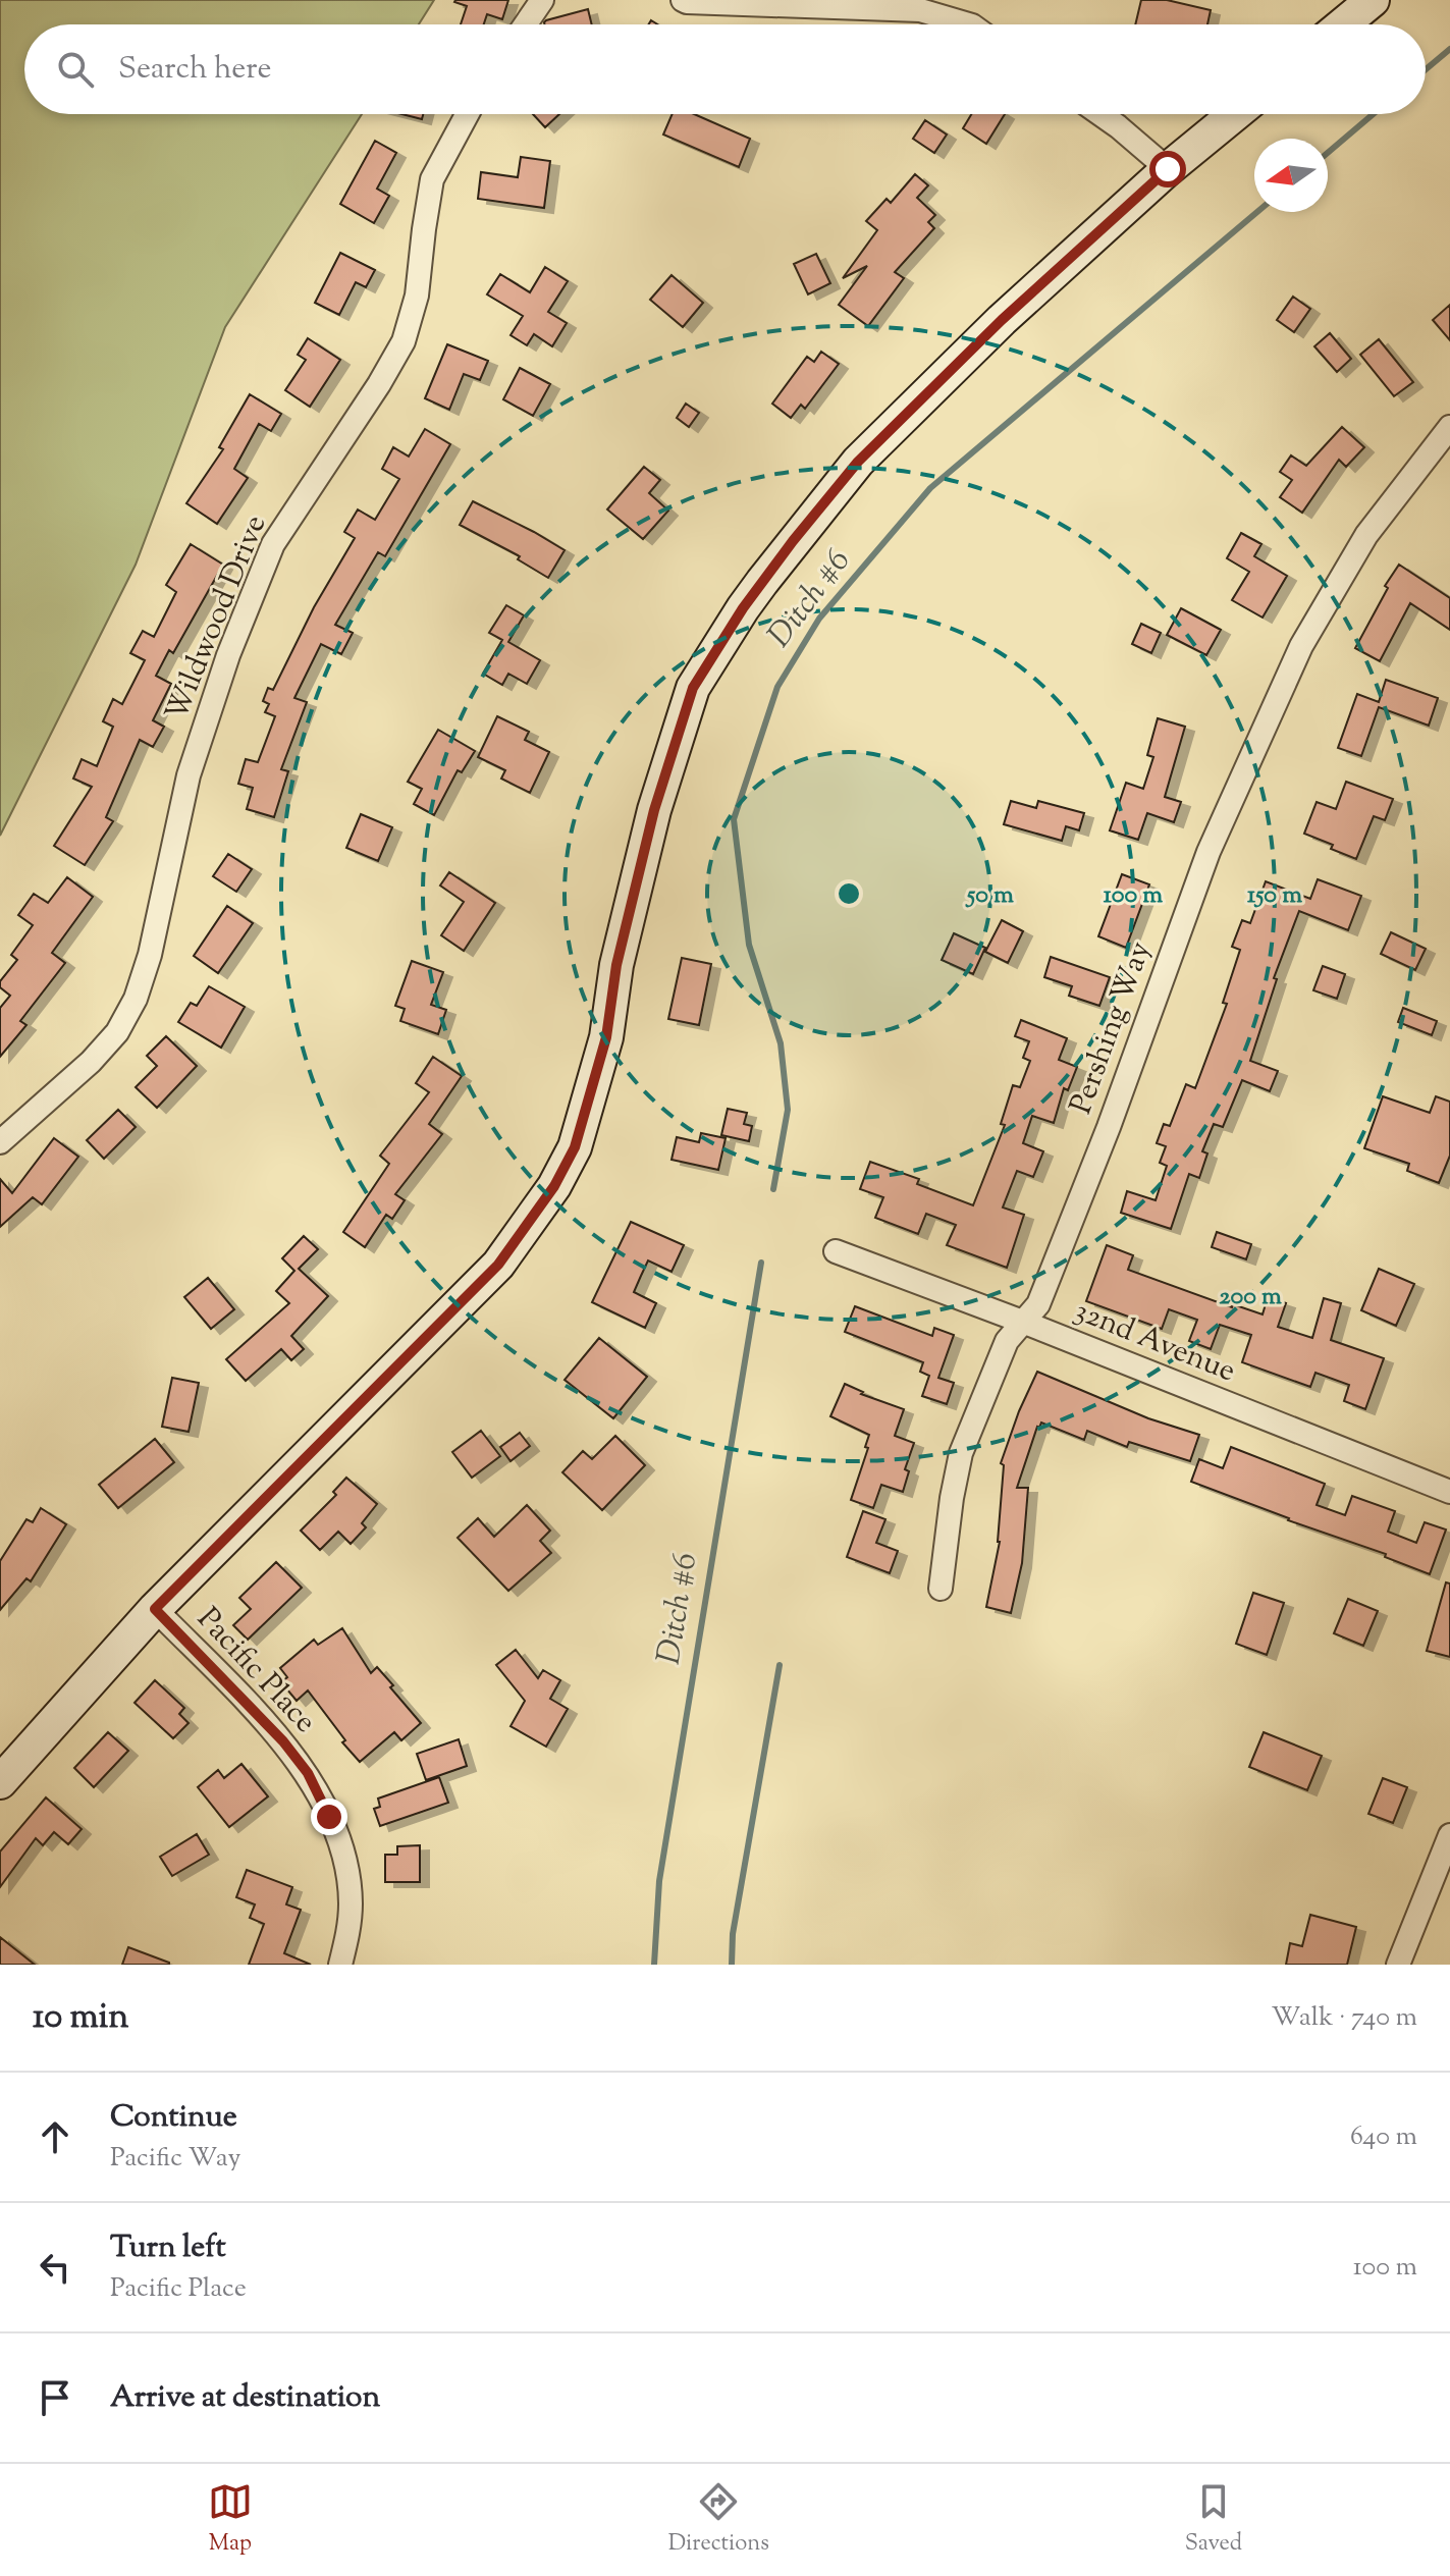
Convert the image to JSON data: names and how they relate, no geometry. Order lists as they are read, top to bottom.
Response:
{
  "streets": {
    "street": [
      "Wildwood Drive",
      "Pershing Way",
      "32nd Avenue",
      "Pacific Place"
    ]
  },
  "crossings": [
    ["Pershing Way", "32nd Avenue"]
  ],
  "water": ["Ditch #6"],
  "north": "left",
  "page": {
    "search": "Search here",
    "heading": ["10 min", "Walk · 740 m"],
    "list": [
      ["Continue", "Pacific Way", "640 m"],
      ["Turn left", "Pacific Place", "100 m"],
      "Arrive at destination"
    ],
    "nav": ["Map", "Directions", "Saved"]
  },
  "rings": [
    "50 m",
    "100 m",
    "150 m",
    "200 m"
  ]
}
